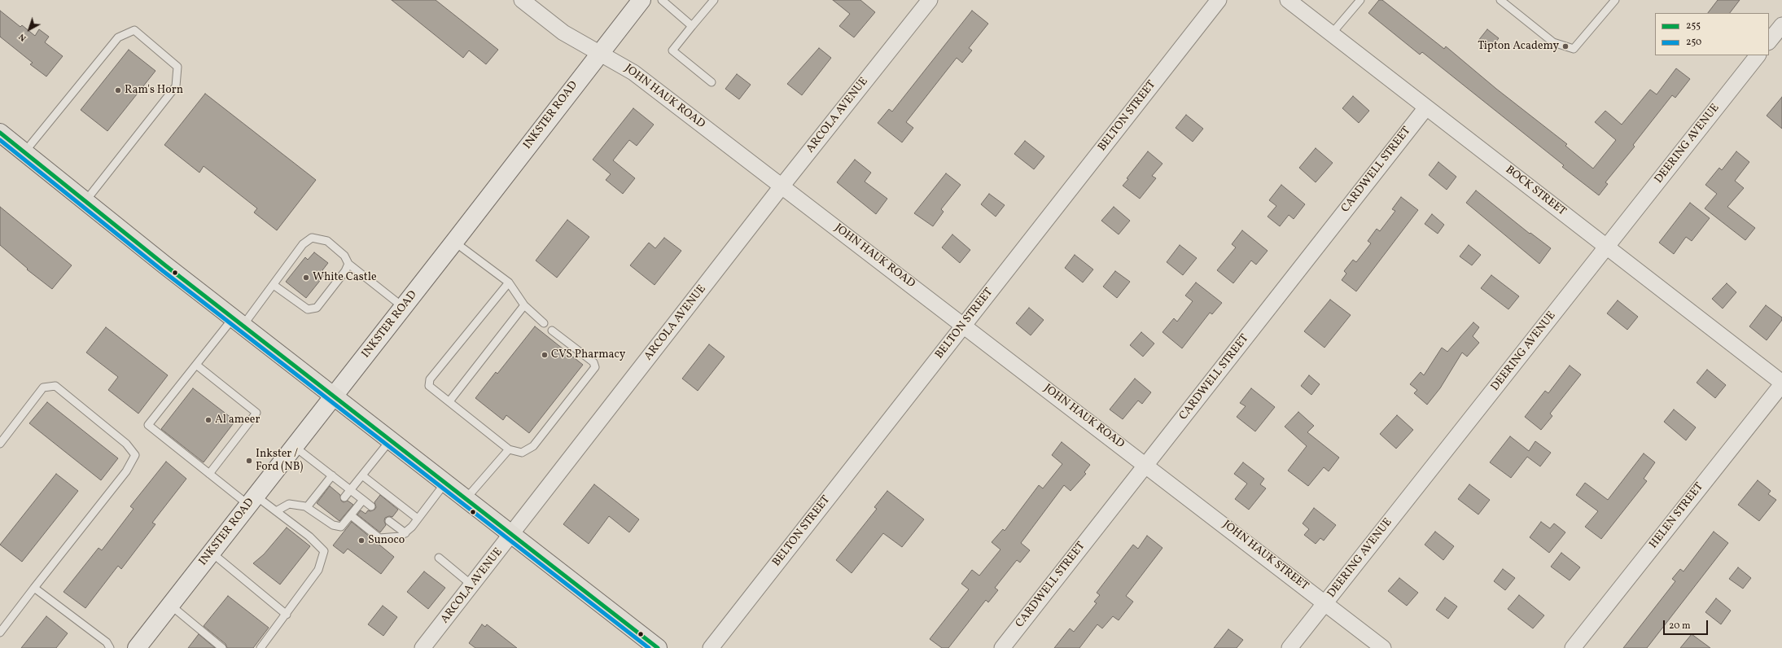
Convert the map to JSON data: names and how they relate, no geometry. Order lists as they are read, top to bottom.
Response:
{
  "streets": {
    "main road": ["INKSTER ROAD"],
    "street": [
      "JOHN HAUK ROAD",
      "ARCOLA AVENUE",
      "BELTON STREET",
      "DEERING AVENUE",
      "CARDWELL STREET",
      "BOCK STREET",
      "HELEN STREET",
      "JOHN HAUK STREET"
    ]
  },
  "crossings": [
    ["JOHN HAUK ROAD", "INKSTER ROAD"],
    ["JOHN HAUK ROAD", "ARCOLA AVENUE"],
    ["JOHN HAUK ROAD", "BELTON STREET"],
    ["JOHN HAUK ROAD", "CARDWELL STREET"],
    ["JOHN HAUK ROAD", "JOHN HAUK STREET"],
    ["DEERING AVENUE", "BOCK STREET"],
    ["DEERING AVENUE", "JOHN HAUK STREET"],
    ["CARDWELL STREET", "BOCK STREET"],
    ["CARDWELL STREET", "JOHN HAUK STREET"],
    ["BOCK STREET", "HELEN STREET"]
  ],
  "places": [
    "Tipton Academy",
    "Ram's Horn",
    "White Castle",
    "CVS Pharmacy",
    "Al ameer",
    "Inkster / Ford (NB)",
    "Sunoco"
  ],
  "lines": ["transit line 255", "transit line 250"],
  "legend": ["255", "250"],
  "scale_bar": "20 m",
  "north": "bottom left"
}
